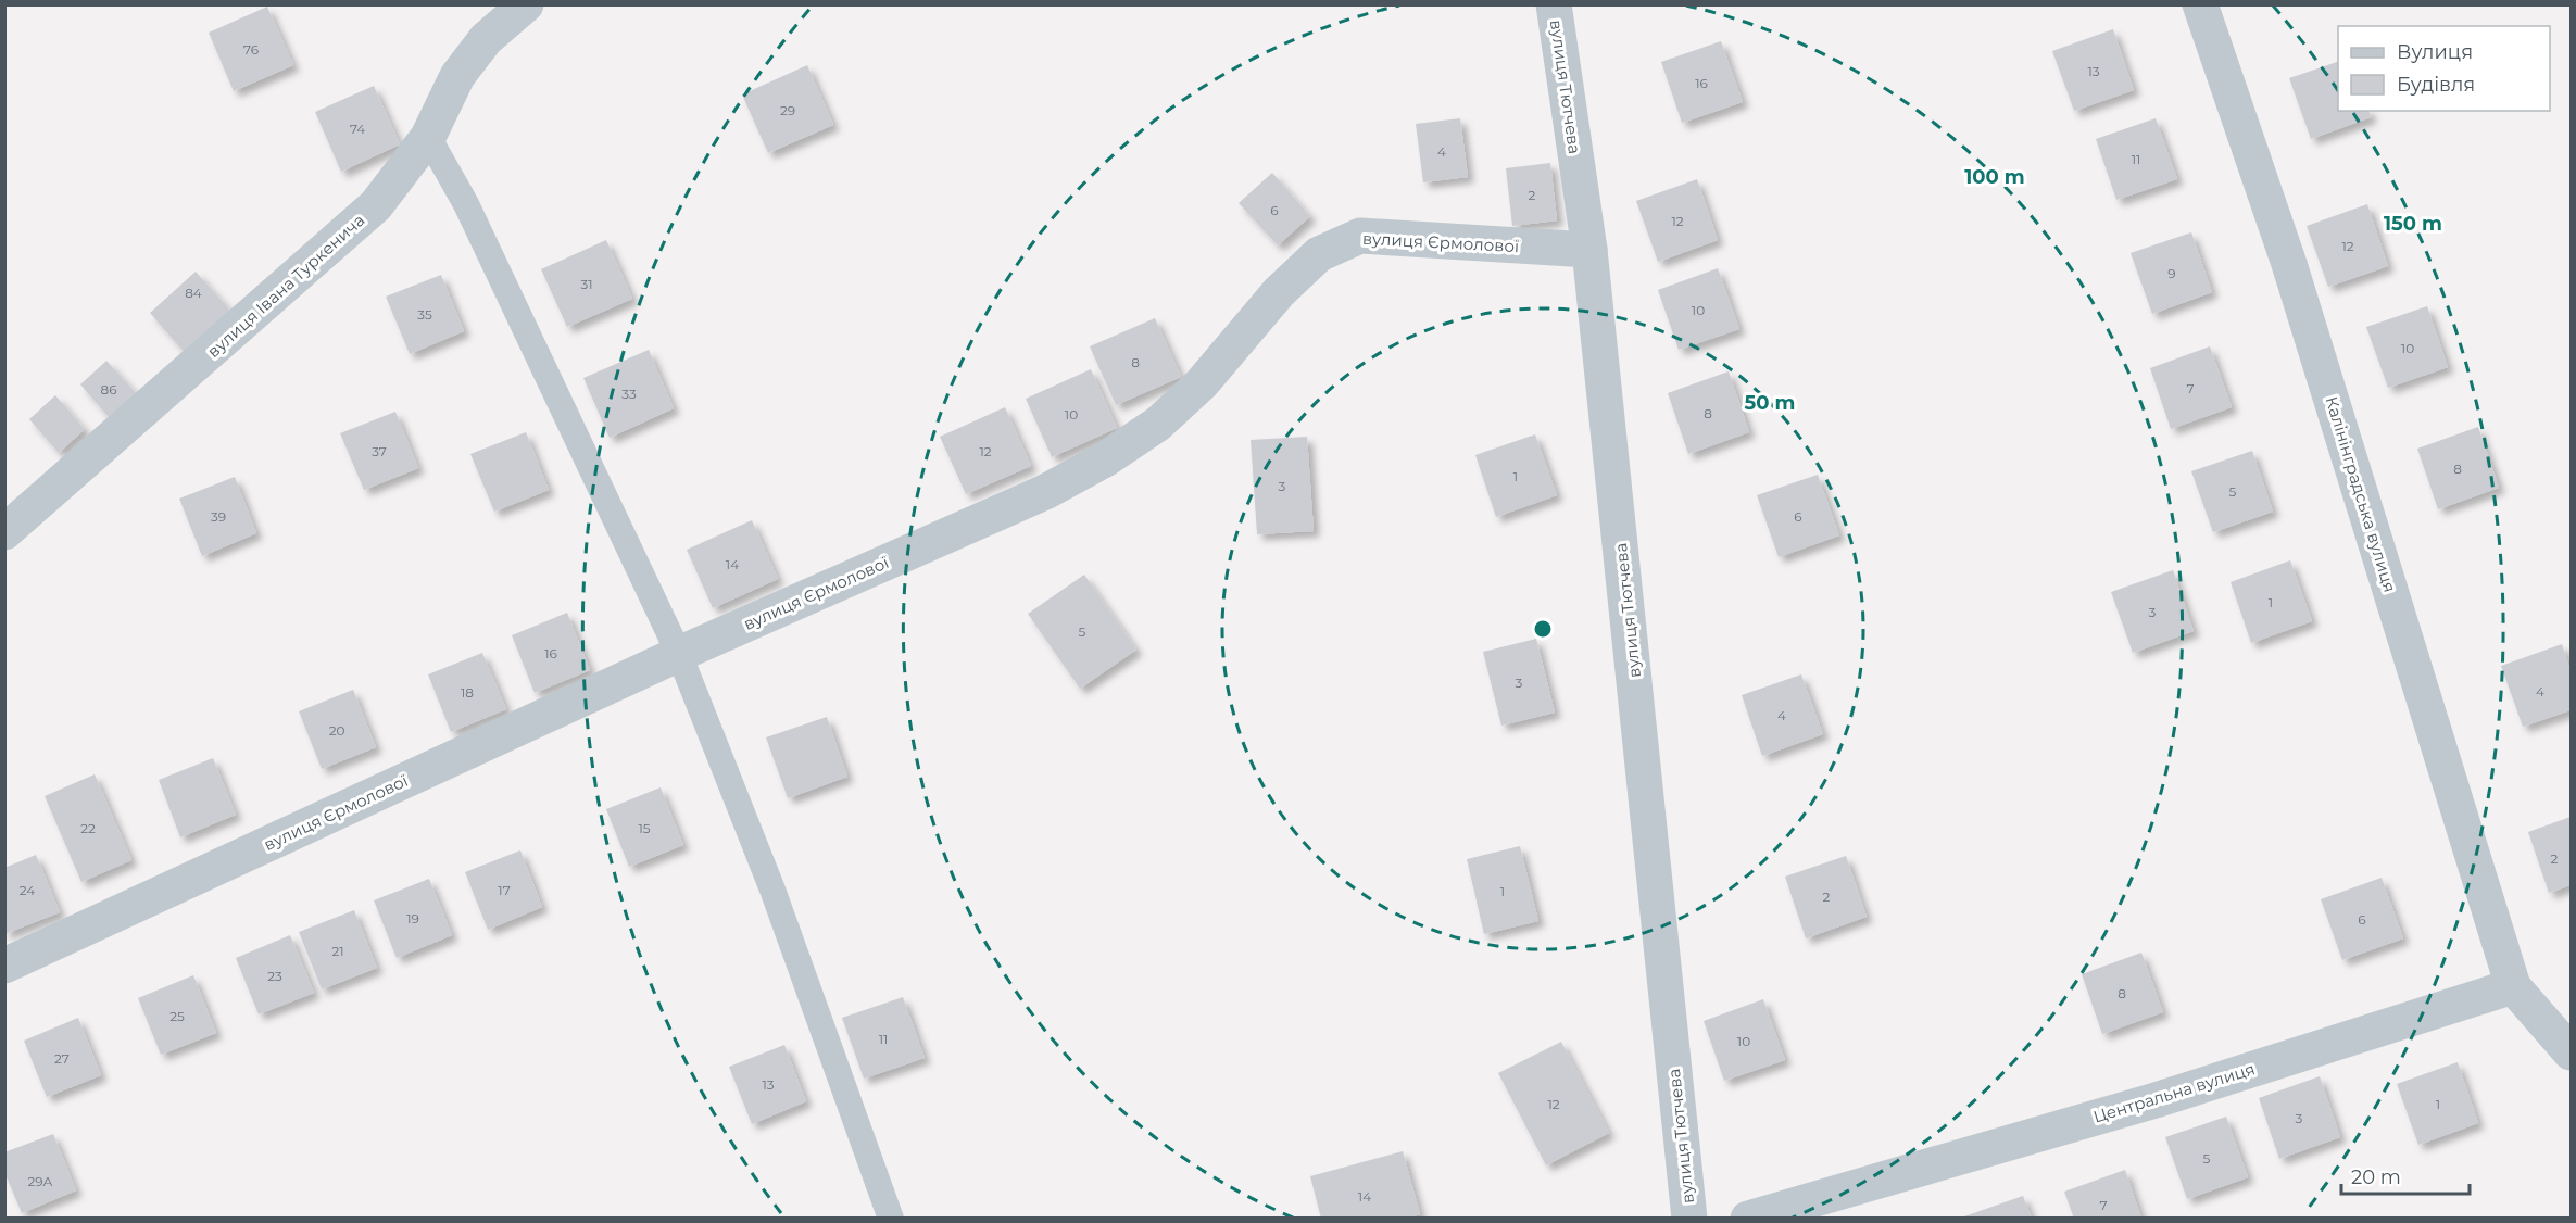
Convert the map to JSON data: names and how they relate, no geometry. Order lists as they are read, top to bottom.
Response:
{
  "streets": {
    "street": [
      "вулиця Тютчева",
      "вулиця Єрмолової",
      "вулиця Івана Туркенича",
      "Калінінградська вулиця",
      "Центральна вулиця"
    ]
  },
  "crossings": [
    ["вулиця Тютчева", "вулиця Єрмолової"],
    ["Калінінградська вулиця", "Центральна вулиця"]
  ],
  "house_numbers": [
    "76",
    "13",
    "16",
    "29",
    "74",
    "4",
    "11",
    "2",
    "6",
    "12",
    "12",
    "9",
    "31",
    "84",
    "10",
    "35",
    "10",
    "8",
    "7",
    "86",
    "33",
    "8",
    "10",
    "37",
    "12",
    "8",
    "1",
    "3",
    "5",
    "39",
    "6",
    "14",
    "1",
    "3",
    "5",
    "16",
    "3",
    "4",
    "18",
    "4",
    "20",
    "22",
    "15",
    "2",
    "24",
    "17",
    "1",
    "2",
    "19",
    "6",
    "21",
    "23",
    "8",
    "25",
    "11",
    "10",
    "27",
    "13",
    "12",
    "1",
    "3",
    "5",
    "29А",
    "14",
    "7"
  ],
  "legend": ["Вулиця", "Будівля"],
  "scale_bar": "20 m",
  "rings": ["100 m", "150 m", "50 m"]
}
